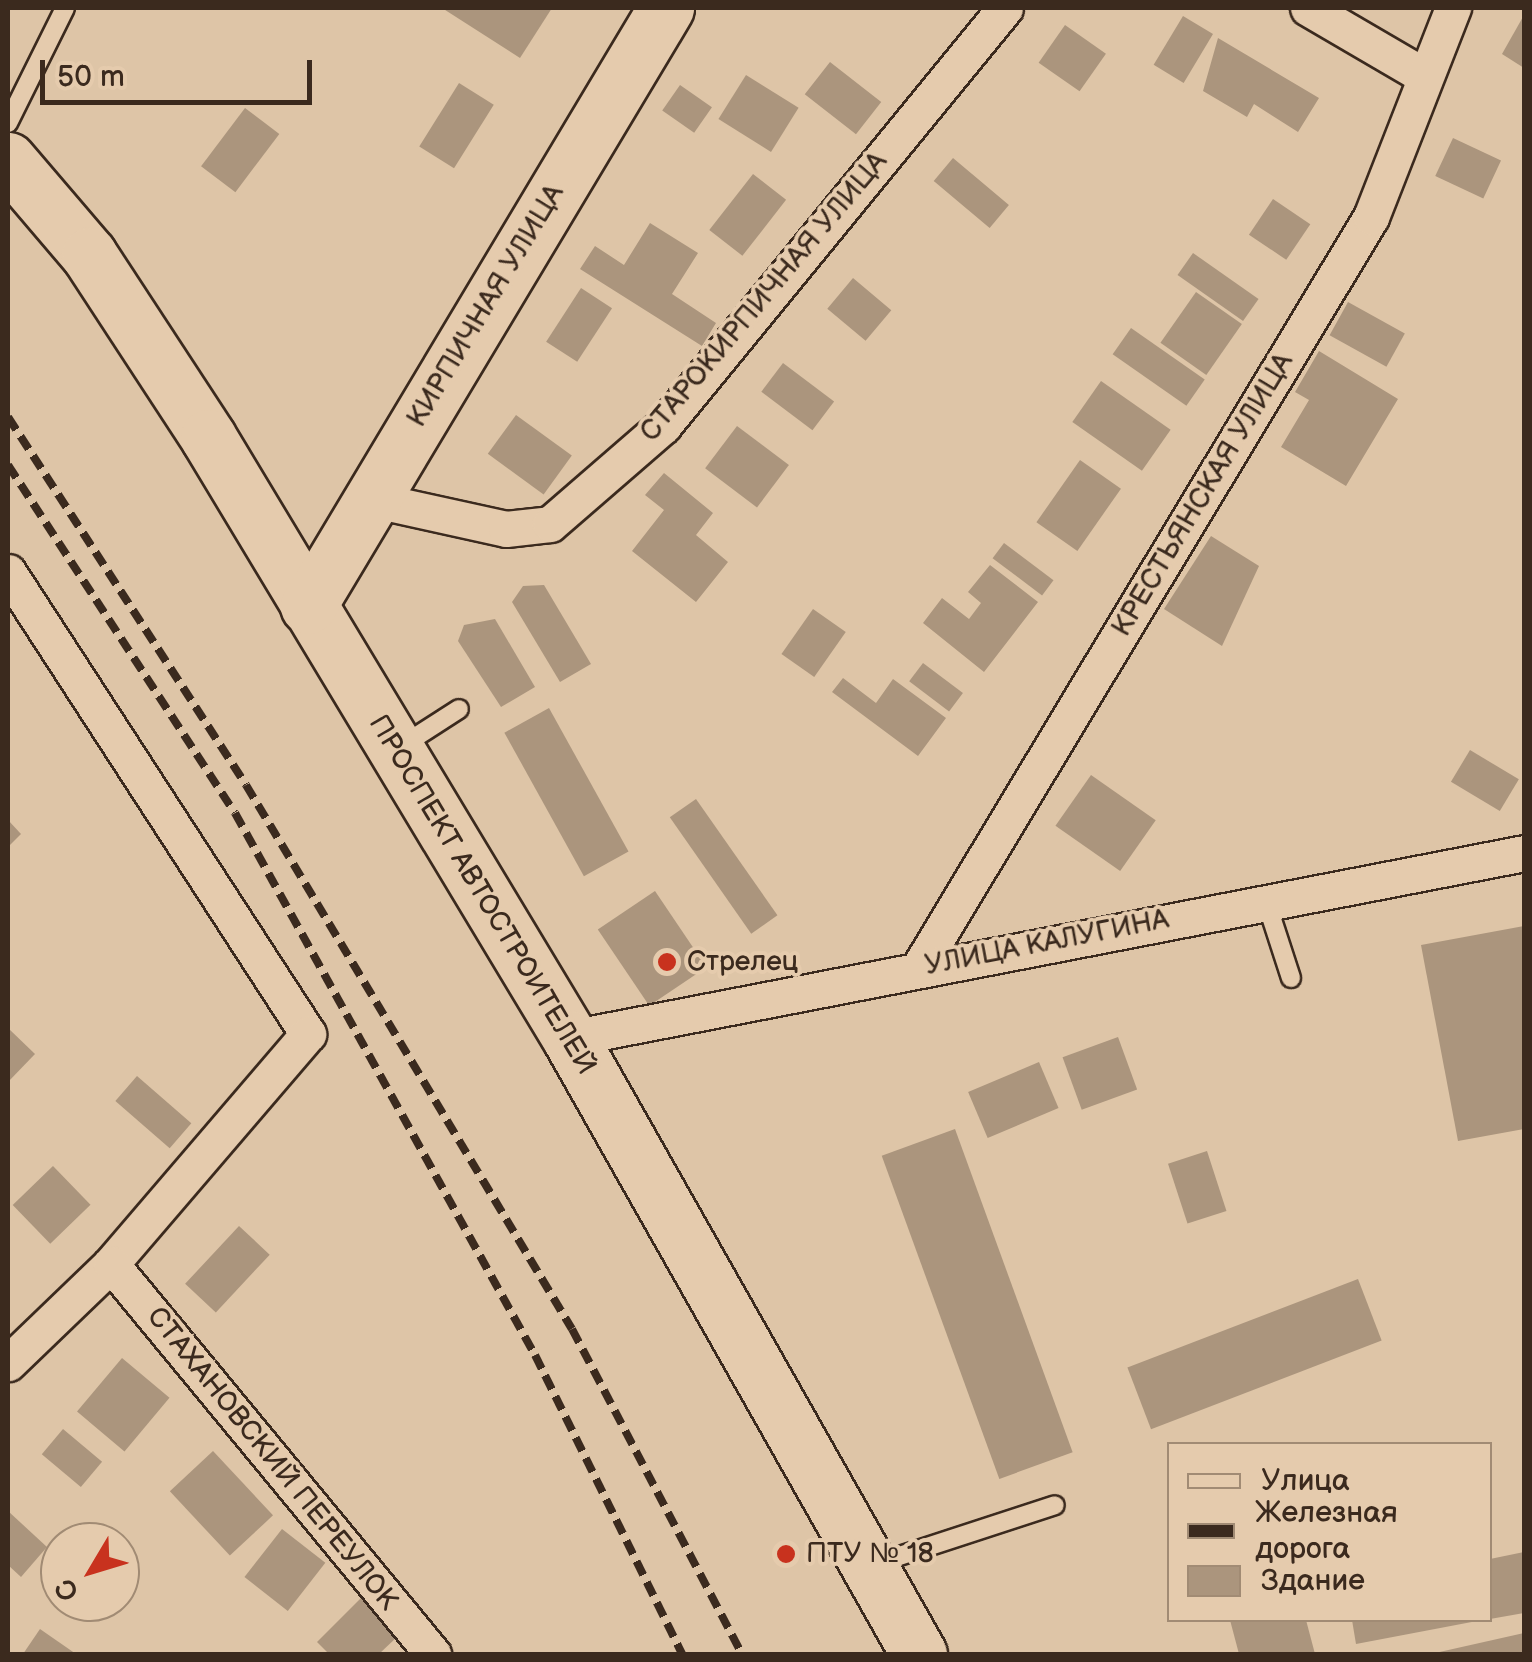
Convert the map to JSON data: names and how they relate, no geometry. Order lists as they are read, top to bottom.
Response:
{
  "streets": {
    "highway": ["КИРПИЧНАЯ УЛИЦА", "ПРОСПЕКТ АВТОСТРОИТЕЛЕЙ"],
    "street": [
      "СТАРОКИРПИЧНАЯ УЛИЦА",
      "КРЕСТЬЯНСКАЯ УЛИЦА",
      "УЛИЦА КАЛУГИНА",
      "СТАХАНОВСКИЙ ПЕРЕУЛОК"
    ]
  },
  "crossings": [
    ["СТАРОКИРПИЧНАЯ УЛИЦА", "КИРПИЧНАЯ УЛИЦА"],
    ["КИРПИЧНАЯ УЛИЦА", "ПРОСПЕКТ АВТОСТРОИТЕЛЕЙ"],
    ["КРЕСТЬЯНСКАЯ УЛИЦА", "УЛИЦА КАЛУГИНА"],
    ["ПРОСПЕКТ АВТОСТРОИТЕЛЕЙ", "УЛИЦА КАЛУГИНА"]
  ],
  "places": ["Стрелец", "ПТУ № 18"],
  "legend": ["Улица", "Железная дорога", "Здание"],
  "scale_bar": "50 m",
  "north": "bottom left"
}
